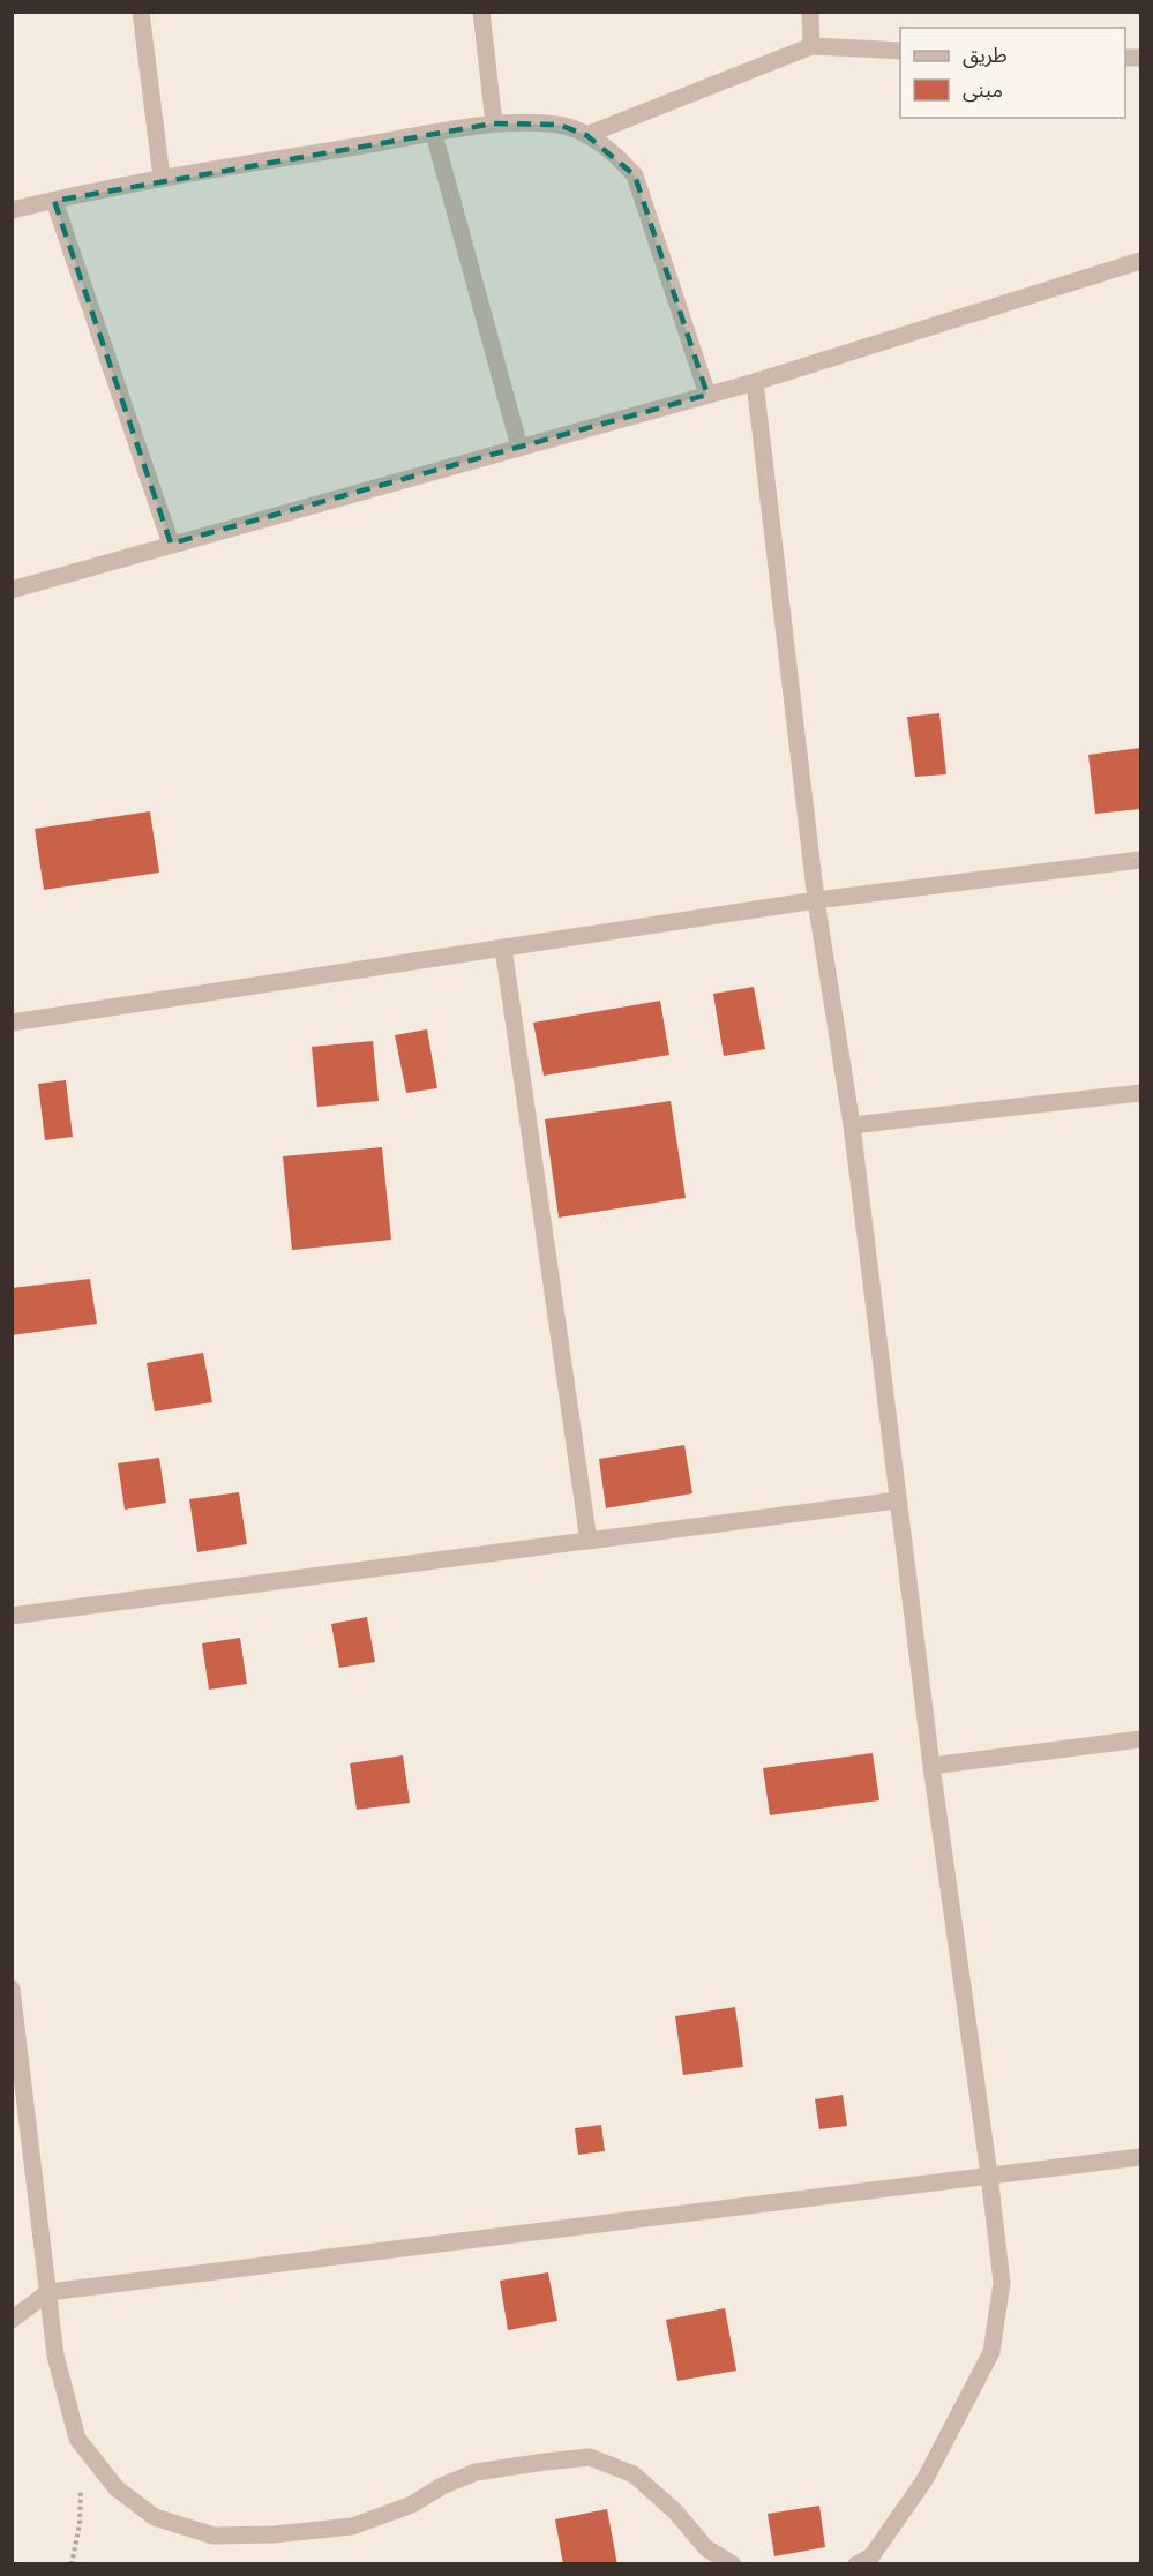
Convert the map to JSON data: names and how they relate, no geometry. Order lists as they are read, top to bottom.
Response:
{
  "legend": ["طريق", "مبنى"]
}
